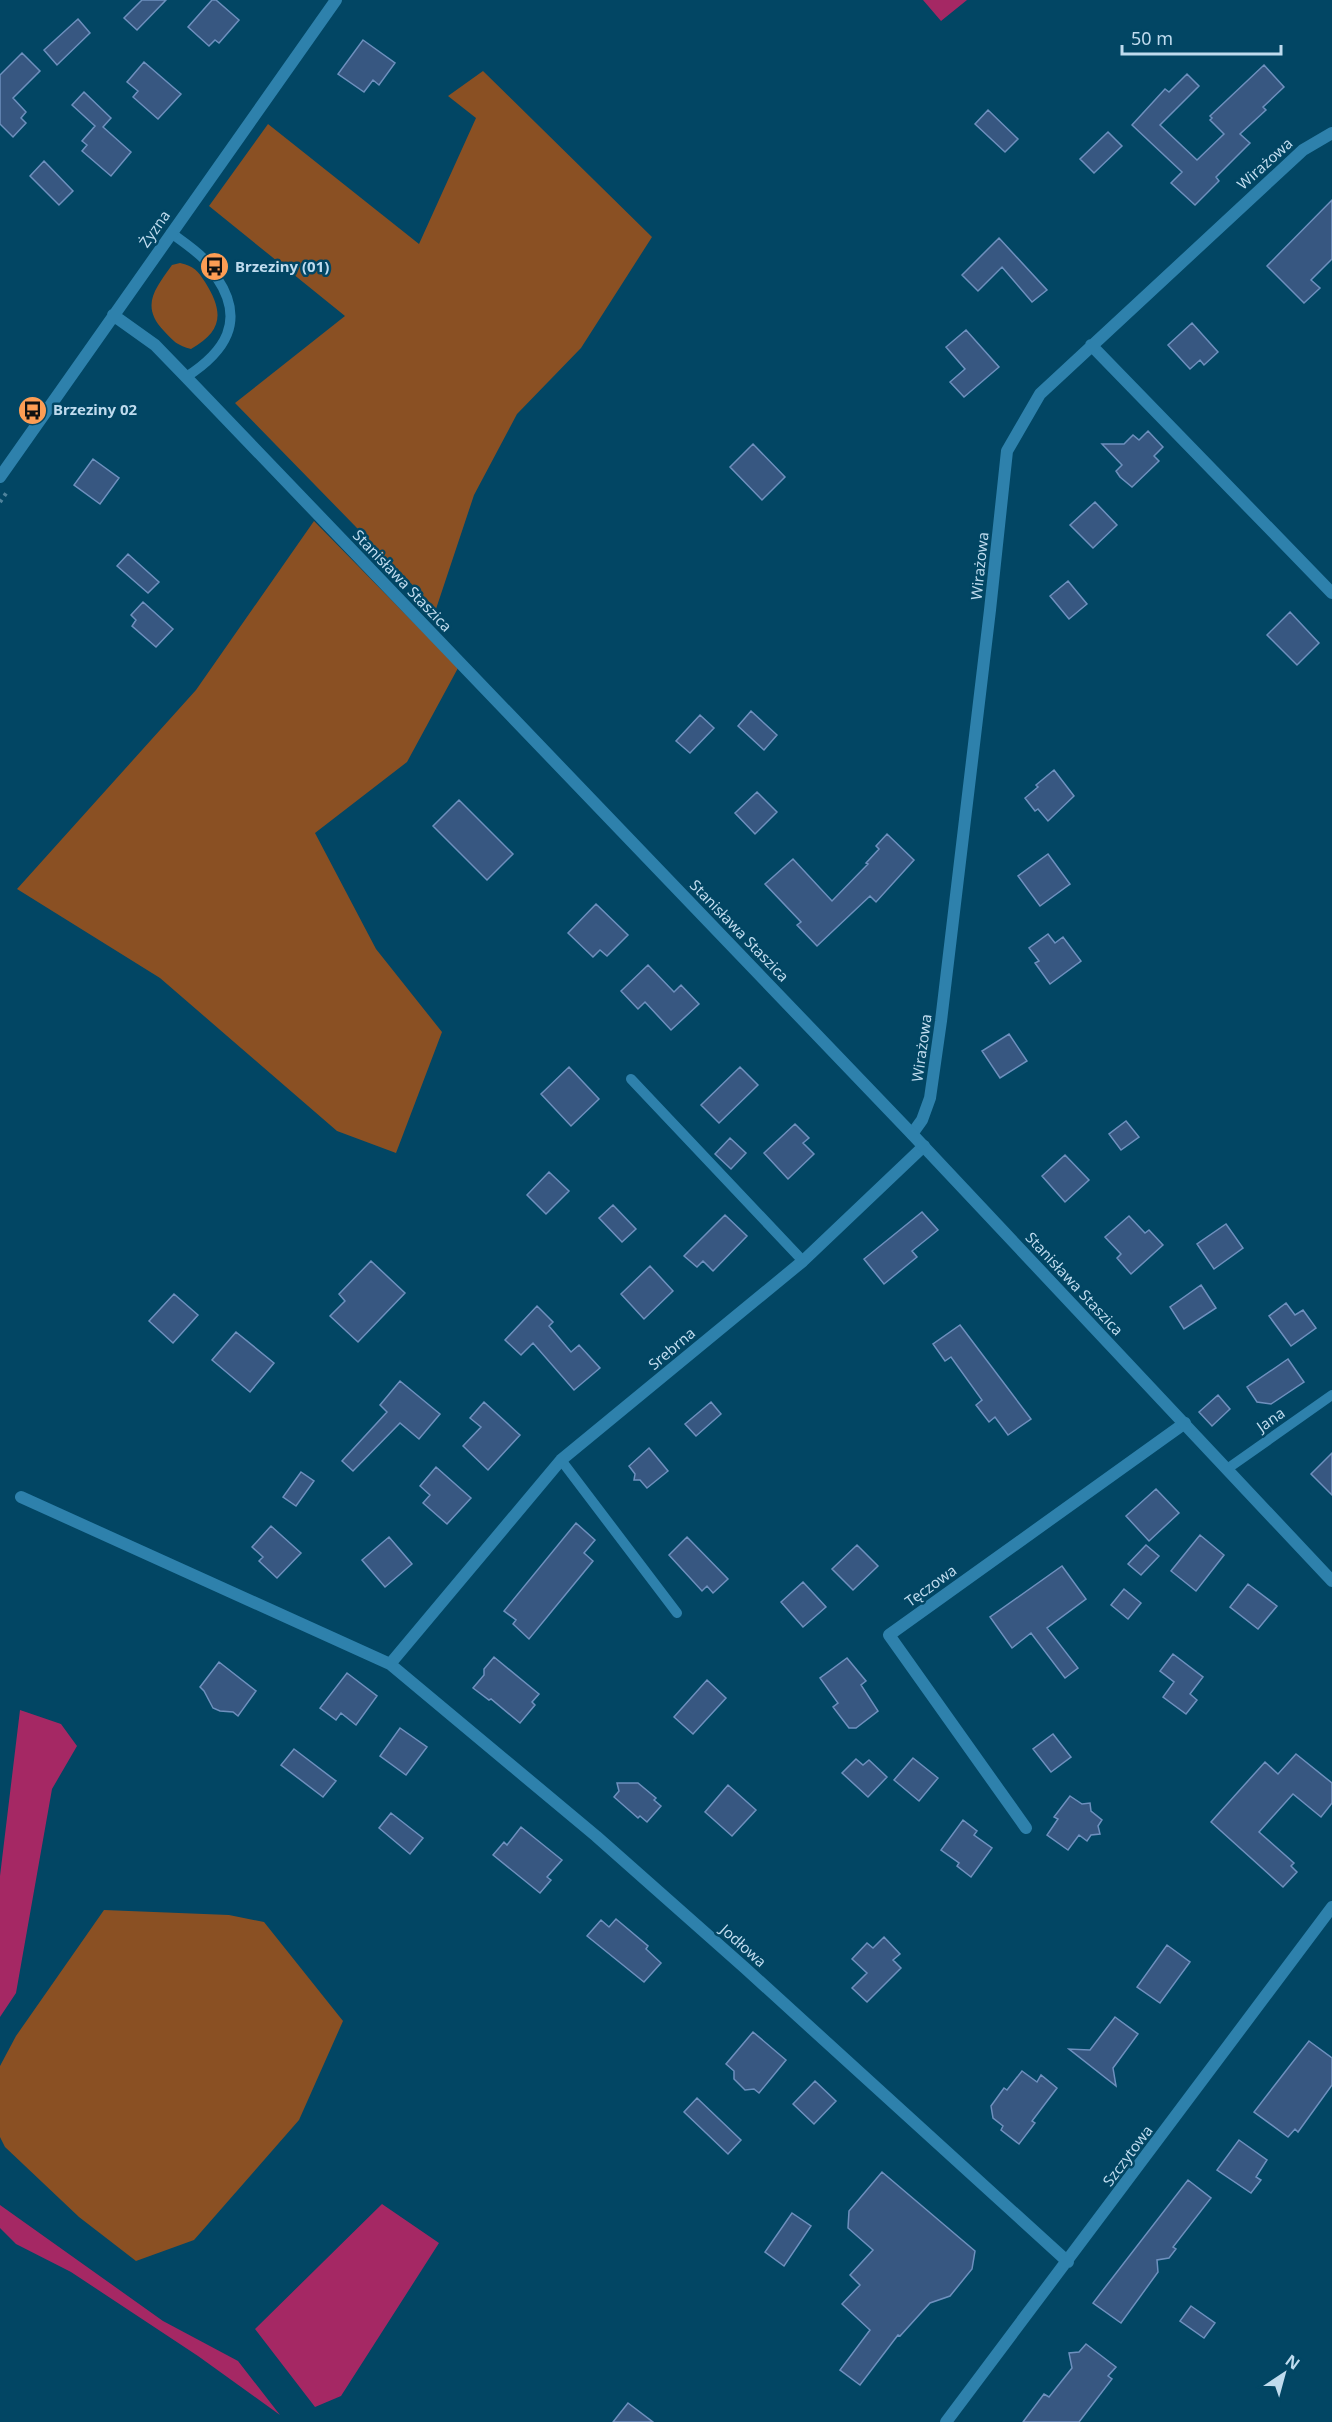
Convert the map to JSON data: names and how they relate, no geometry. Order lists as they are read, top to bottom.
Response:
{
  "streets": {
    "street": [
      "Wirażowa",
      "Żyzna",
      "Stanisława Staszica",
      "Srebrna",
      "Tęczowa",
      "Jodłowa",
      "Szczytowa"
    ],
    "lane": ["Jana"]
  },
  "crossings": [
    ["Wirażowa", "Stanisława Staszica"],
    ["Żyzna", "Stanisława Staszica"],
    ["Stanisława Staszica", "Srebrna"],
    ["Stanisława Staszica", "Jana"],
    ["Stanisława Staszica", "Tęczowa"],
    ["Srebrna", "Jodłowa"],
    ["Jodłowa", "Szczytowa"]
  ],
  "places": {
    "bus stop": ["Brzeziny (01)", "Brzeziny 02"]
  },
  "scale_bar": "50 m",
  "north": "top right"
}
